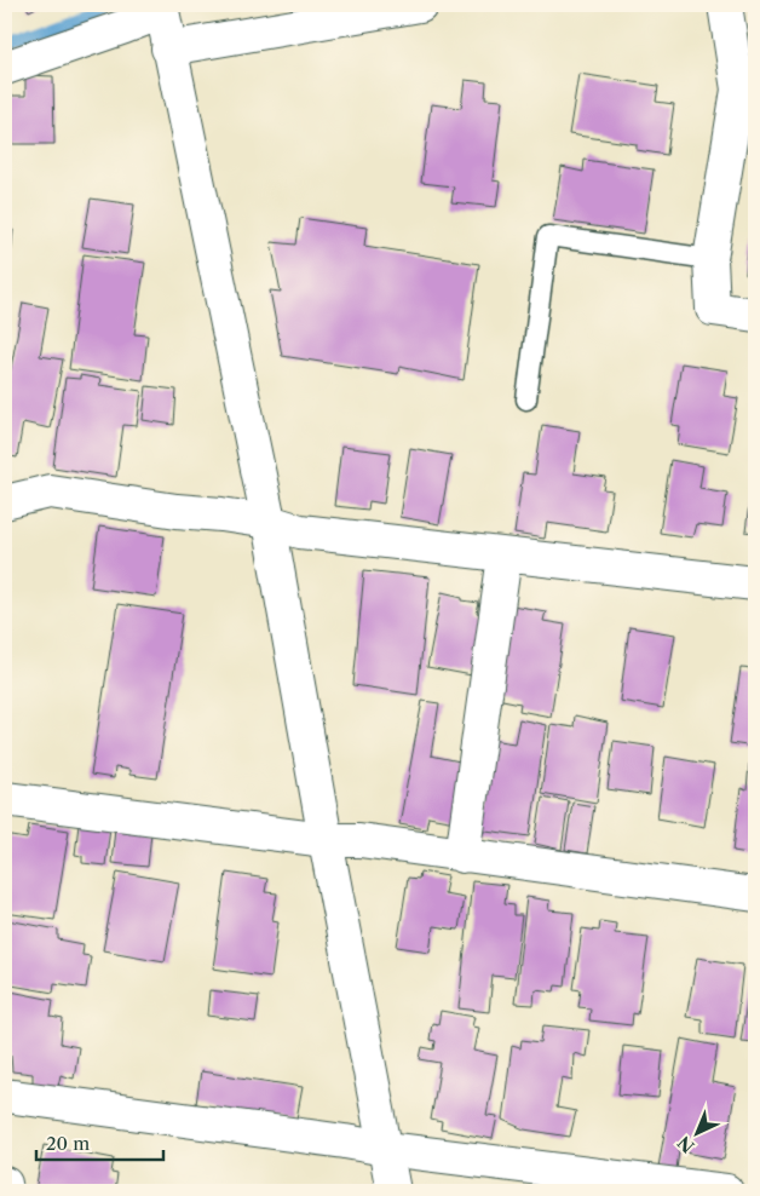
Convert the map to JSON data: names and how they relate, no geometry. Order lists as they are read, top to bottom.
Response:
{
  "scale_bar": "20 m",
  "north": "bottom left"
}
